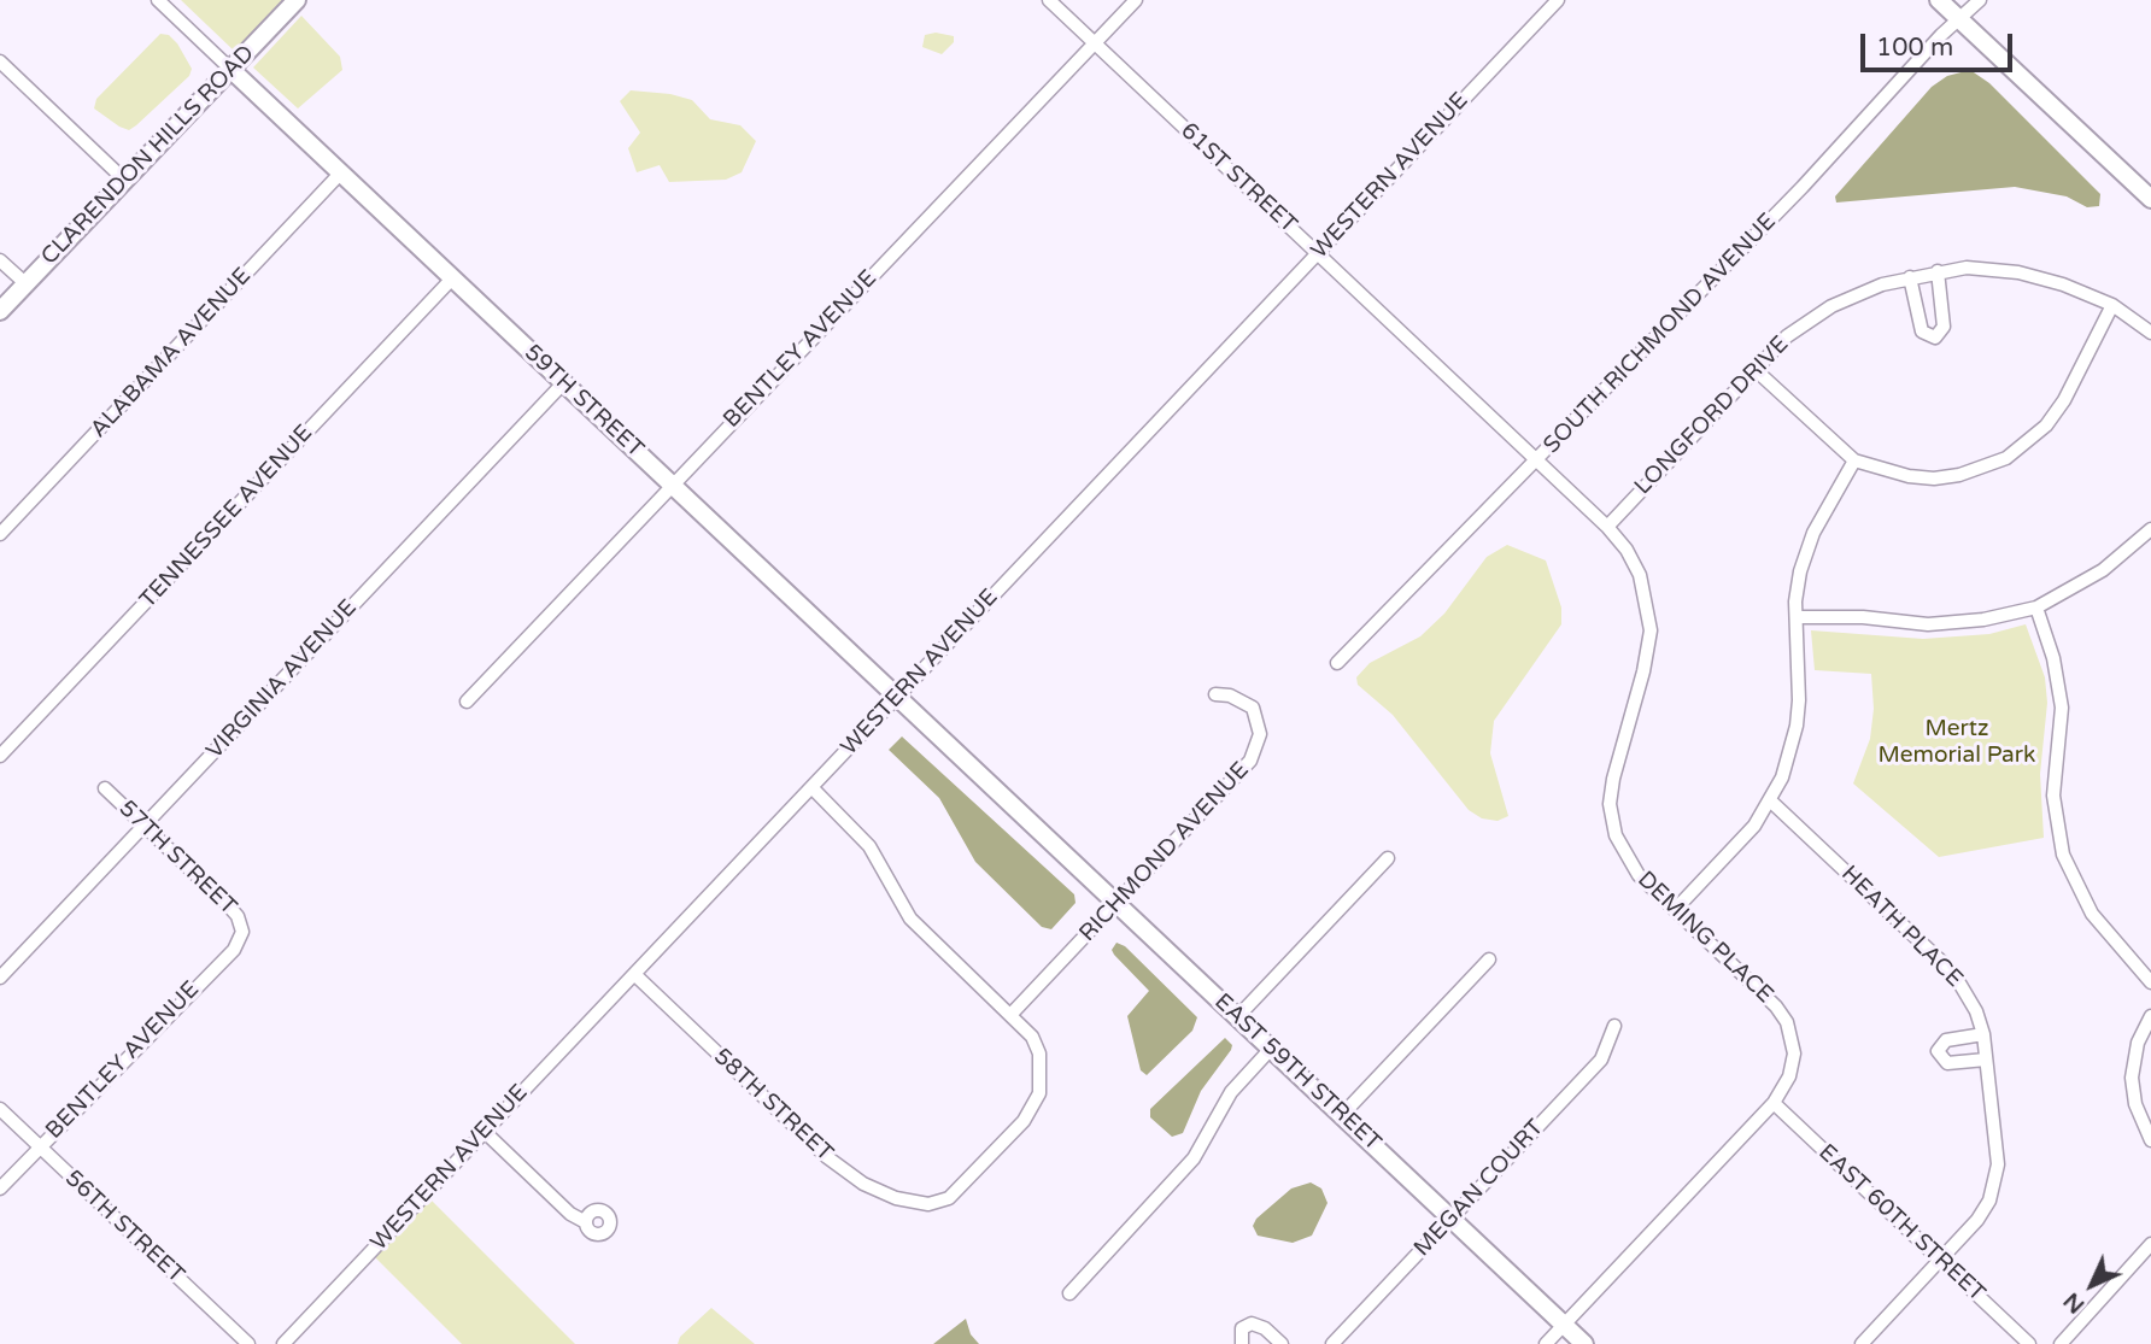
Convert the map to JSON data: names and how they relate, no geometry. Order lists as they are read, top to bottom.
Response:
{
  "streets": {
    "street": [
      "CLARENDON HILLS ROAD",
      "WESTERN AVENUE",
      "61ST STREET",
      "SOUTH RICHMOND AVENUE",
      "BENTLEY AVENUE",
      "ALABAMA AVENUE",
      "59TH STREET",
      "LONGFORD DRIVE",
      "TENNESSEE AVENUE",
      "VIRGINIA AVENUE",
      "RICHMOND AVENUE",
      "57TH STREET",
      "HEATH PLACE",
      "DEMING PLACE",
      "EAST 59TH STREET",
      "58TH STREET",
      "MEGAN COURT",
      "EAST 60TH STREET",
      "56TH STREET"
    ]
  },
  "crossings": [
    ["CLARENDON HILLS ROAD", "59TH STREET"],
    ["WESTERN AVENUE", "61ST STREET"],
    ["WESTERN AVENUE", "59TH STREET"],
    ["WESTERN AVENUE", "58TH STREET"],
    ["61ST STREET", "SOUTH RICHMOND AVENUE"],
    ["61ST STREET", "BENTLEY AVENUE"],
    ["61ST STREET", "DEMING PLACE"],
    ["SOUTH RICHMOND AVENUE", "DEMING PLACE"],
    ["BENTLEY AVENUE", "59TH STREET"],
    ["BENTLEY AVENUE", "57TH STREET"],
    ["BENTLEY AVENUE", "56TH STREET"],
    ["ALABAMA AVENUE", "59TH STREET"],
    ["59TH STREET", "TENNESSEE AVENUE"],
    ["59TH STREET", "VIRGINIA AVENUE"],
    ["59TH STREET", "EAST 59TH STREET"],
    ["LONGFORD DRIVE", "DEMING PLACE"],
    ["VIRGINIA AVENUE", "57TH STREET"],
    ["RICHMOND AVENUE", "EAST 59TH STREET"],
    ["RICHMOND AVENUE", "58TH STREET"],
    ["HEATH PLACE", "EAST 60TH STREET"],
    ["DEMING PLACE", "EAST 59TH STREET"],
    ["DEMING PLACE", "EAST 60TH STREET"],
    ["EAST 59TH STREET", "MEGAN COURT"]
  ],
  "parks": ["Mertz Memorial Park"],
  "scale_bar": "100 m",
  "north": "bottom left"
}
